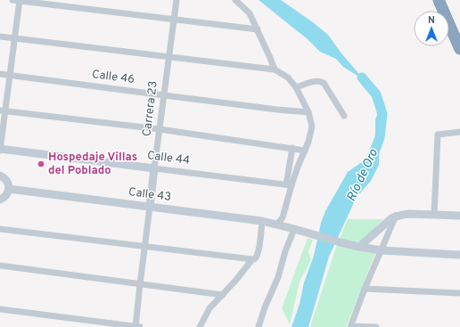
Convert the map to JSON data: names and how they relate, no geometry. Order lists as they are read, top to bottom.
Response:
{
  "streets": {
    "street": [
      "Calle 46",
      "Carrera 23",
      "Calle 44",
      "Calle 43"
    ]
  },
  "crossings": [
    ["Calle 46", "Carrera 23"],
    ["Carrera 23", "Calle 44"],
    ["Carrera 23", "Calle 43"]
  ],
  "water": ["Río de Oro"],
  "places": ["Hospedaje Villas del Poblado"],
  "north": "top"
}
